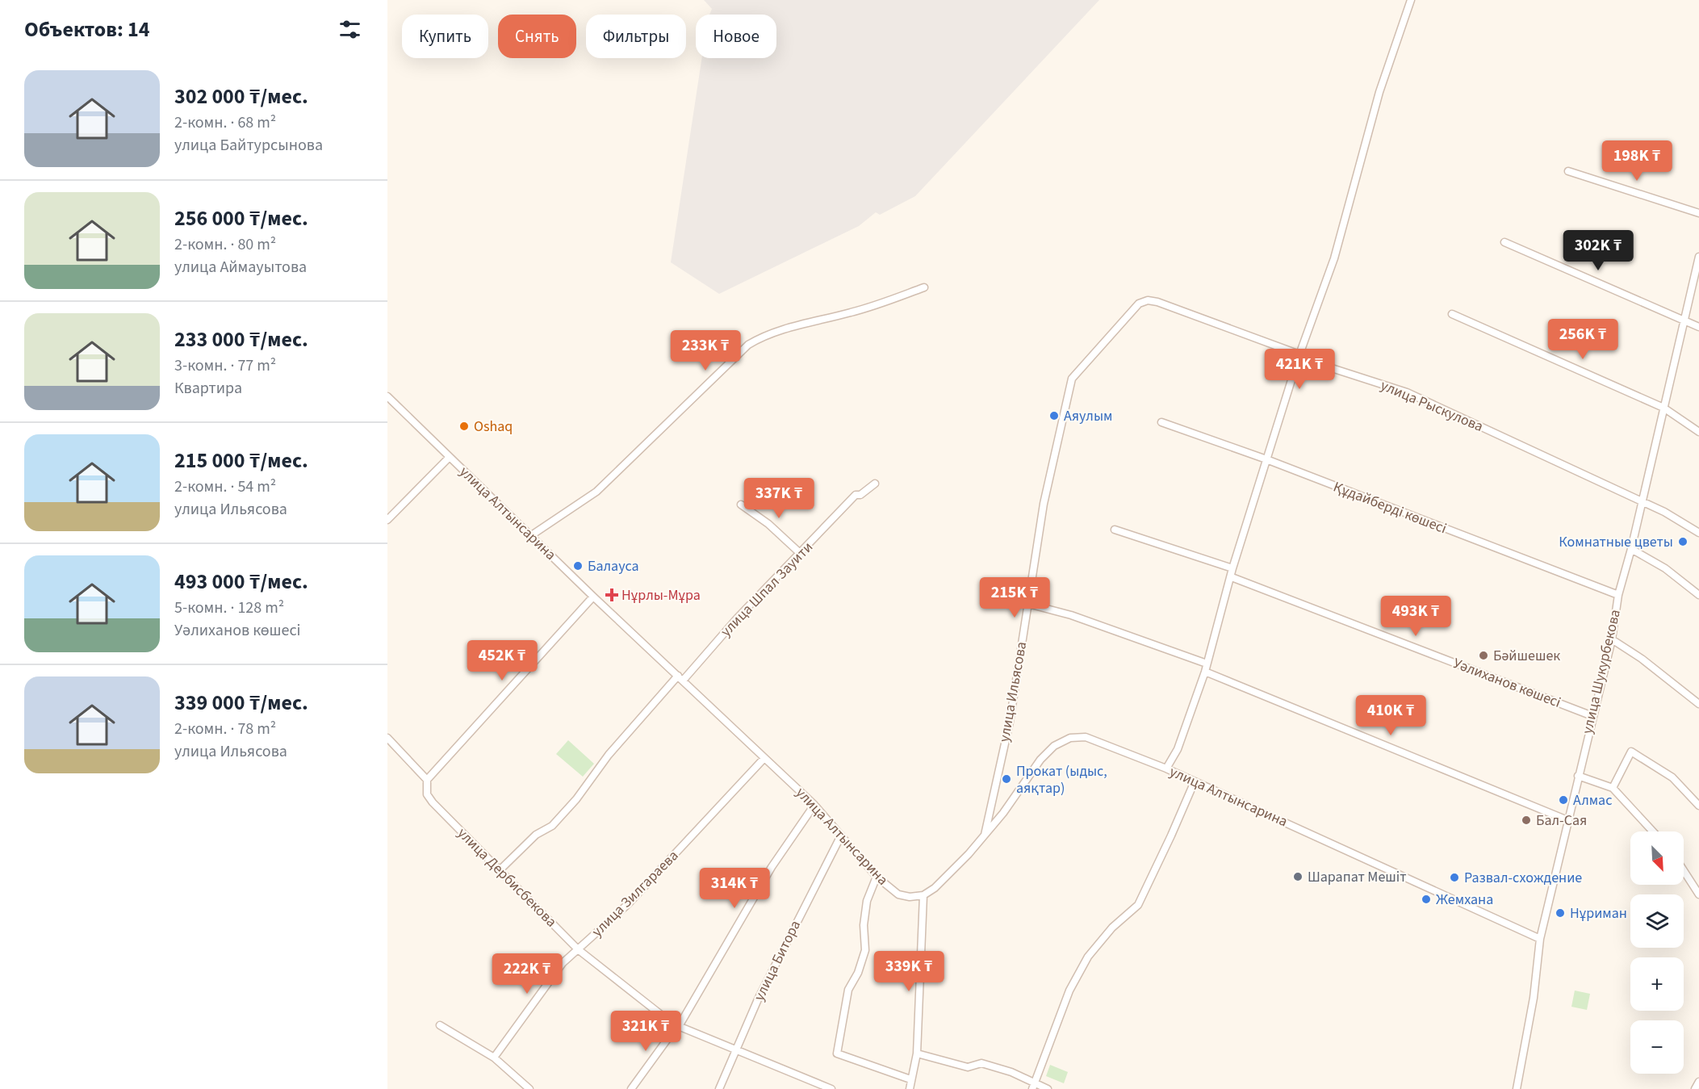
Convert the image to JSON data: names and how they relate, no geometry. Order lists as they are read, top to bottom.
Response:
{
  "streets": {
    "street": [
      "улица Рыскулова",
      "Құдайберді көшесі",
      "улица Алтынсарина",
      "улица Шпал Зауити",
      "улица Шукурбекова",
      "Уәлиханов көшесі",
      "улица Ильясова",
      "улица Дербисбекова",
      "улица Зилгараева",
      "улица Битора"
    ]
  },
  "crossings": [
    ["улица Рыскулова", "улица Шукурбекова"],
    ["улица Рыскулова", "улица Ильясова"],
    ["Құдайберді көшесі", "улица Шукурбекова"],
    ["улица Алтынсарина", "улица Шпал Зауити"],
    ["улица Алтынсарина", "улица Шукурбекова"],
    ["улица Алтынсарина", "улица Ильясова"],
    ["улица Алтынсарина", "улица Зилгараева"],
    ["улица Алтынсарина", "улица Битора"],
    ["улица Шпал Зауити", "улица Дербисбекова"],
    ["улица Шукурбекова", "Уәлиханов көшесі"],
    ["улица Дербисбекова", "улица Зилгараева"],
    ["улица Дербисбекова", "улица Битора"]
  ],
  "places": {
    "other": [
      "Аяулым",
      "Oshaq",
      "Комнатные цветы",
      "Балауса",
      "Бәйшешек",
      "Прокат (ыдыс, аяқтар)",
      "Алмас",
      "Бал-Сая",
      "Шарапат Мешіт",
      "Развал-схождение",
      "Жемхана",
      "Нұриман"
    ],
    "health": ["Нұрлы-Мұра"]
  },
  "north": "bottom right",
  "page": {
    "heading": "Объектов: 14",
    "chip": [
      "Купить",
      "Снять",
      "Фильтры",
      "Новое"
    ],
    "list": [
      {
        "name": "302 000 ₸/мес.",
        "note": "2-комн. · 68 m² · улица Байтурсынова"
      },
      {
        "name": "256 000 ₸/мес.",
        "note": "2-комн. · 80 m² · улица Аймауытова"
      },
      {
        "name": "233 000 ₸/мес.",
        "note": "3-комн. · 77 m² · Квартира"
      },
      {
        "name": "215 000 ₸/мес.",
        "note": "2-комн. · 54 m² · улица Ильясова"
      },
      {
        "name": "493 000 ₸/мес.",
        "note": "5-комн. · 128 m² · Уәлиханов көшесі"
      },
      {
        "name": "339 000 ₸/мес.",
        "note": "2-комн. · 78 m² · улица Ильясова"
      }
    ],
    "price": [
      "198K ₸",
      "302K ₸",
      "256K ₸",
      "233K ₸",
      "421K ₸",
      "337K ₸",
      "215K ₸",
      "493K ₸",
      "452K ₸",
      "410K ₸",
      "314K ₸",
      "339K ₸",
      "222K ₸",
      "321K ₸"
    ],
    "map_buttons": ["+", "−"]
  }
}
